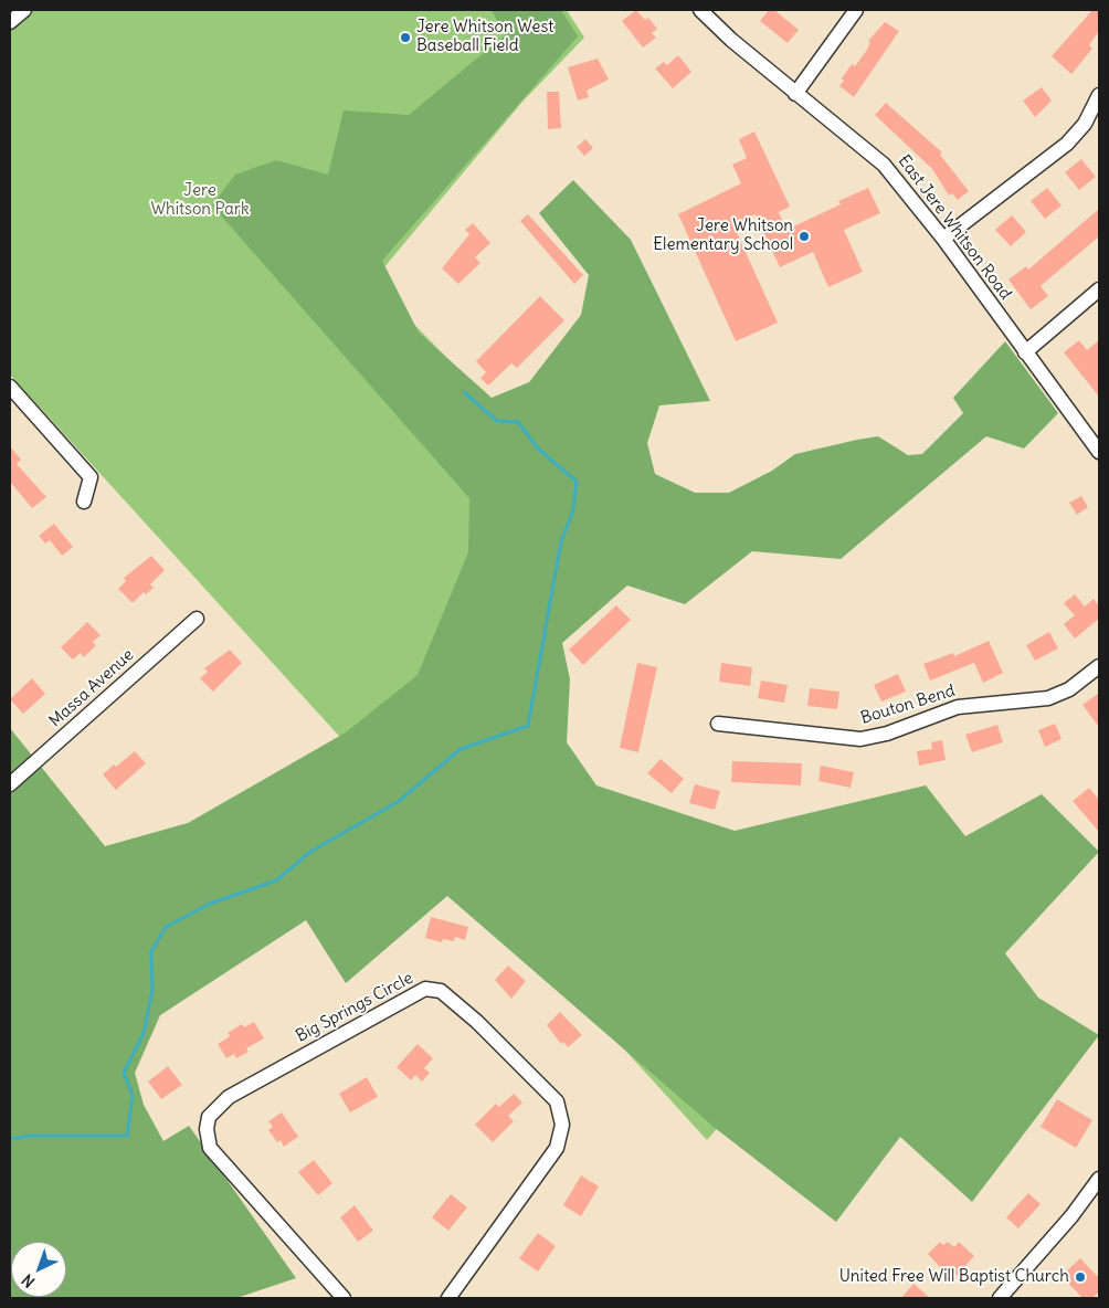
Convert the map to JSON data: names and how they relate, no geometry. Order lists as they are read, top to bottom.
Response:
{
  "streets": {
    "street": [
      "East Jere Whitson Road",
      "Massa Avenue",
      "Bouton Bend",
      "Big Springs Circle"
    ]
  },
  "parks": ["Jere Whitson Park"],
  "places": ["Jere Whitson West Baseball Field", "Jere Whitson Elementary School", "United Free Will Baptist Church"],
  "north": "bottom left"
}
